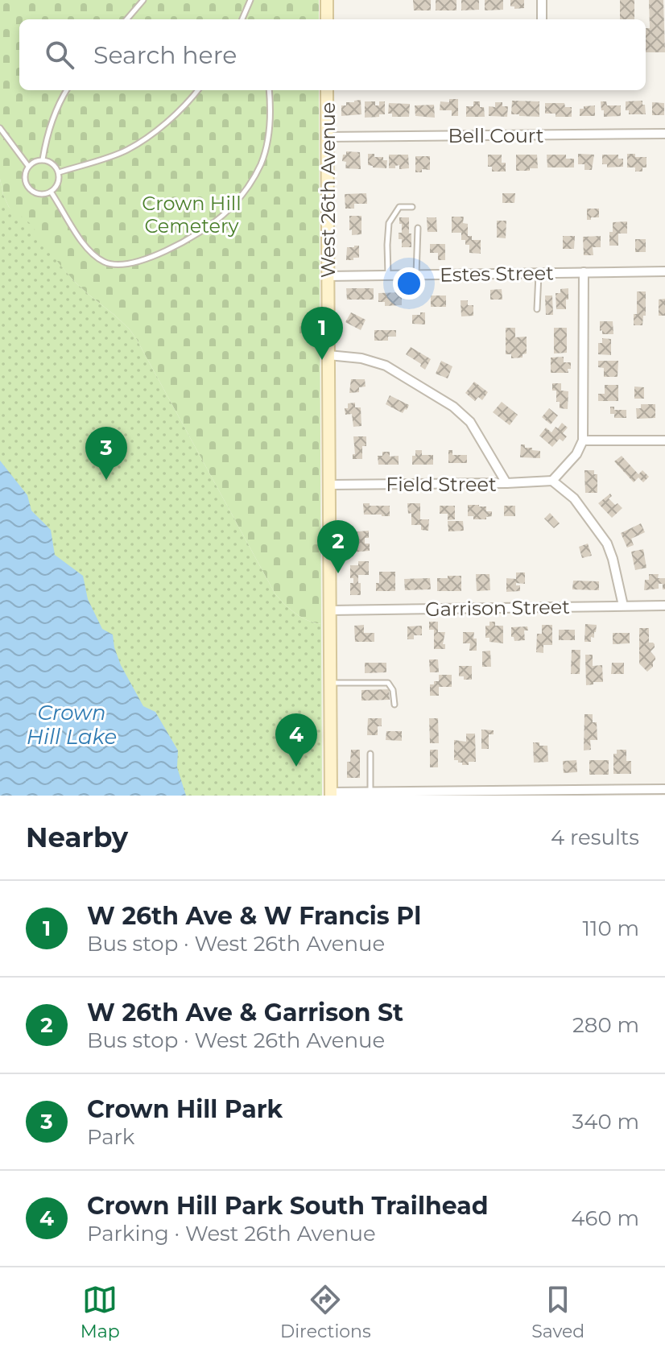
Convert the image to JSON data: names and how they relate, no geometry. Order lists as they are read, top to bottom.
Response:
{
  "streets": {
    "street": [
      "Bell Court",
      "West 26th Avenue",
      "Estes Street",
      "Field Street",
      "Garrison Street"
    ]
  },
  "crossings": [
    ["Bell Court", "West 26th Avenue"],
    ["West 26th Avenue", "Estes Street"],
    ["West 26th Avenue", "Field Street"],
    ["West 26th Avenue", "Garrison Street"]
  ],
  "water": ["Crown Hill Lake"],
  "parks": ["Crown Hill Cemetery"],
  "page": {
    "search": "Search here",
    "pins": [
      "1",
      "3",
      "2",
      "4"
    ],
    "heading": ["Nearby", "4 results"],
    "list": [
      {
        "mark": "1",
        "name": "W 26th Ave & W Francis Pl",
        "note": "Bus stop · West 26th Avenue",
        "value": "110 m"
      },
      {
        "mark": "2",
        "name": "W 26th Ave & Garrison St",
        "note": "Bus stop · West 26th Avenue",
        "value": "280 m"
      },
      {
        "mark": "3",
        "name": "Crown Hill Park",
        "note": "Park",
        "value": "340 m"
      },
      {
        "mark": "4",
        "name": "Crown Hill Park South Trailhead",
        "note": "Parking · West 26th Avenue",
        "value": "460 m"
      }
    ],
    "nav": ["Map", "Directions", "Saved"]
  }
}
